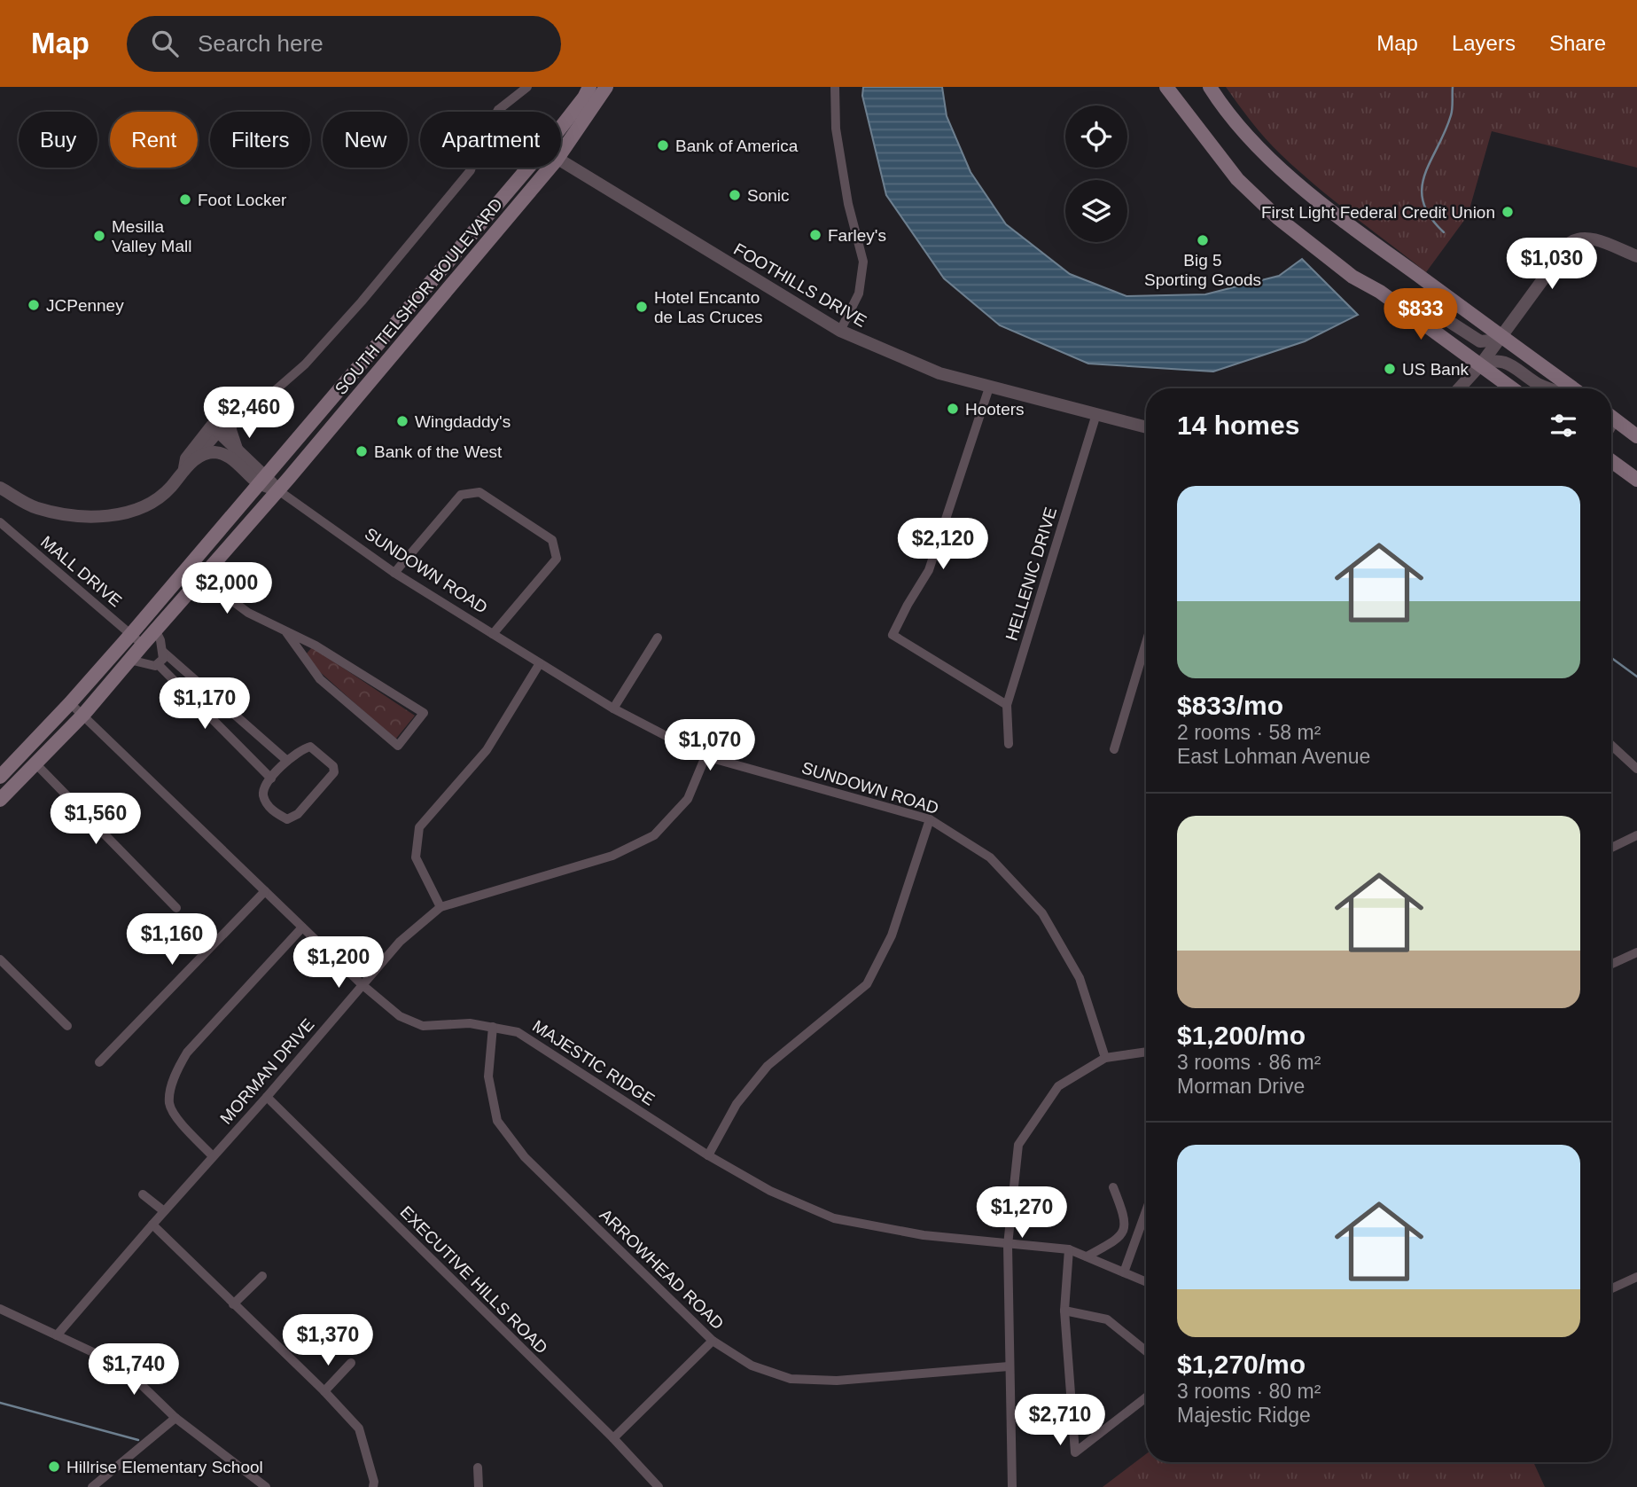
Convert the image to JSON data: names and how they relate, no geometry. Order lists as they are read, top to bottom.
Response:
{
  "streets": {
    "main road": ["SOUTH TELSHOR BOULEVARD"],
    "street": [
      "FOOTHILLS DRIVE",
      "SUNDOWN ROAD",
      "MALL DRIVE",
      "HELLENIC DRIVE",
      "MAJESTIC RIDGE",
      "MORMAN DRIVE",
      "ARROWHEAD ROAD",
      "EXECUTIVE HILLS ROAD"
    ]
  },
  "crossings": [
    ["FOOTHILLS DRIVE", "HELLENIC DRIVE"],
    ["SOUTH TELSHOR BOULEVARD", "SUNDOWN ROAD"],
    ["SOUTH TELSHOR BOULEVARD", "MALL DRIVE"],
    ["SOUTH TELSHOR BOULEVARD", "MAJESTIC RIDGE"],
    ["SUNDOWN ROAD", "MORMAN DRIVE"],
    ["MAJESTIC RIDGE", "MORMAN DRIVE"],
    ["MAJESTIC RIDGE", "ARROWHEAD ROAD"],
    ["MORMAN DRIVE", "EXECUTIVE HILLS ROAD"]
  ],
  "places": [
    "Bank of America",
    "Sonic",
    "Foot Locker",
    "First Light Federal Credit Union",
    "Farley's",
    "Mesilla Valley Mall",
    "Big 5 Sporting Goods",
    "JCPenney",
    "Hotel Encanto de Las Cruces",
    "US Bank",
    "Hooters",
    "Wingdaddy's",
    "Bank of the West",
    "Hillrise Elementary School"
  ],
  "page": {
    "header": "Map",
    "search": "Search here",
    "nav": ["Map", "Layers", "Share"],
    "chip": [
      "Buy",
      "Rent",
      "Filters",
      "New",
      "Apartment"
    ],
    "price": [
      "$1,030",
      "$833",
      "$2,460",
      "$2,120",
      "$2,000",
      "$1,170",
      "$1,070",
      "$1,560",
      "$1,160",
      "$1,200",
      "$1,270",
      "$1,370",
      "$1,740",
      "$2,710"
    ],
    "heading": "14 homes",
    "list": [
      {
        "name": "$833/mo",
        "note": "2 rooms · 58 m² · East Lohman Avenue"
      },
      {
        "name": "$1,200/mo",
        "note": "3 rooms · 86 m² · Morman Drive"
      },
      {
        "name": "$1,270/mo",
        "note": "3 rooms · 80 m² · Majestic Ridge"
      }
    ]
  }
}
